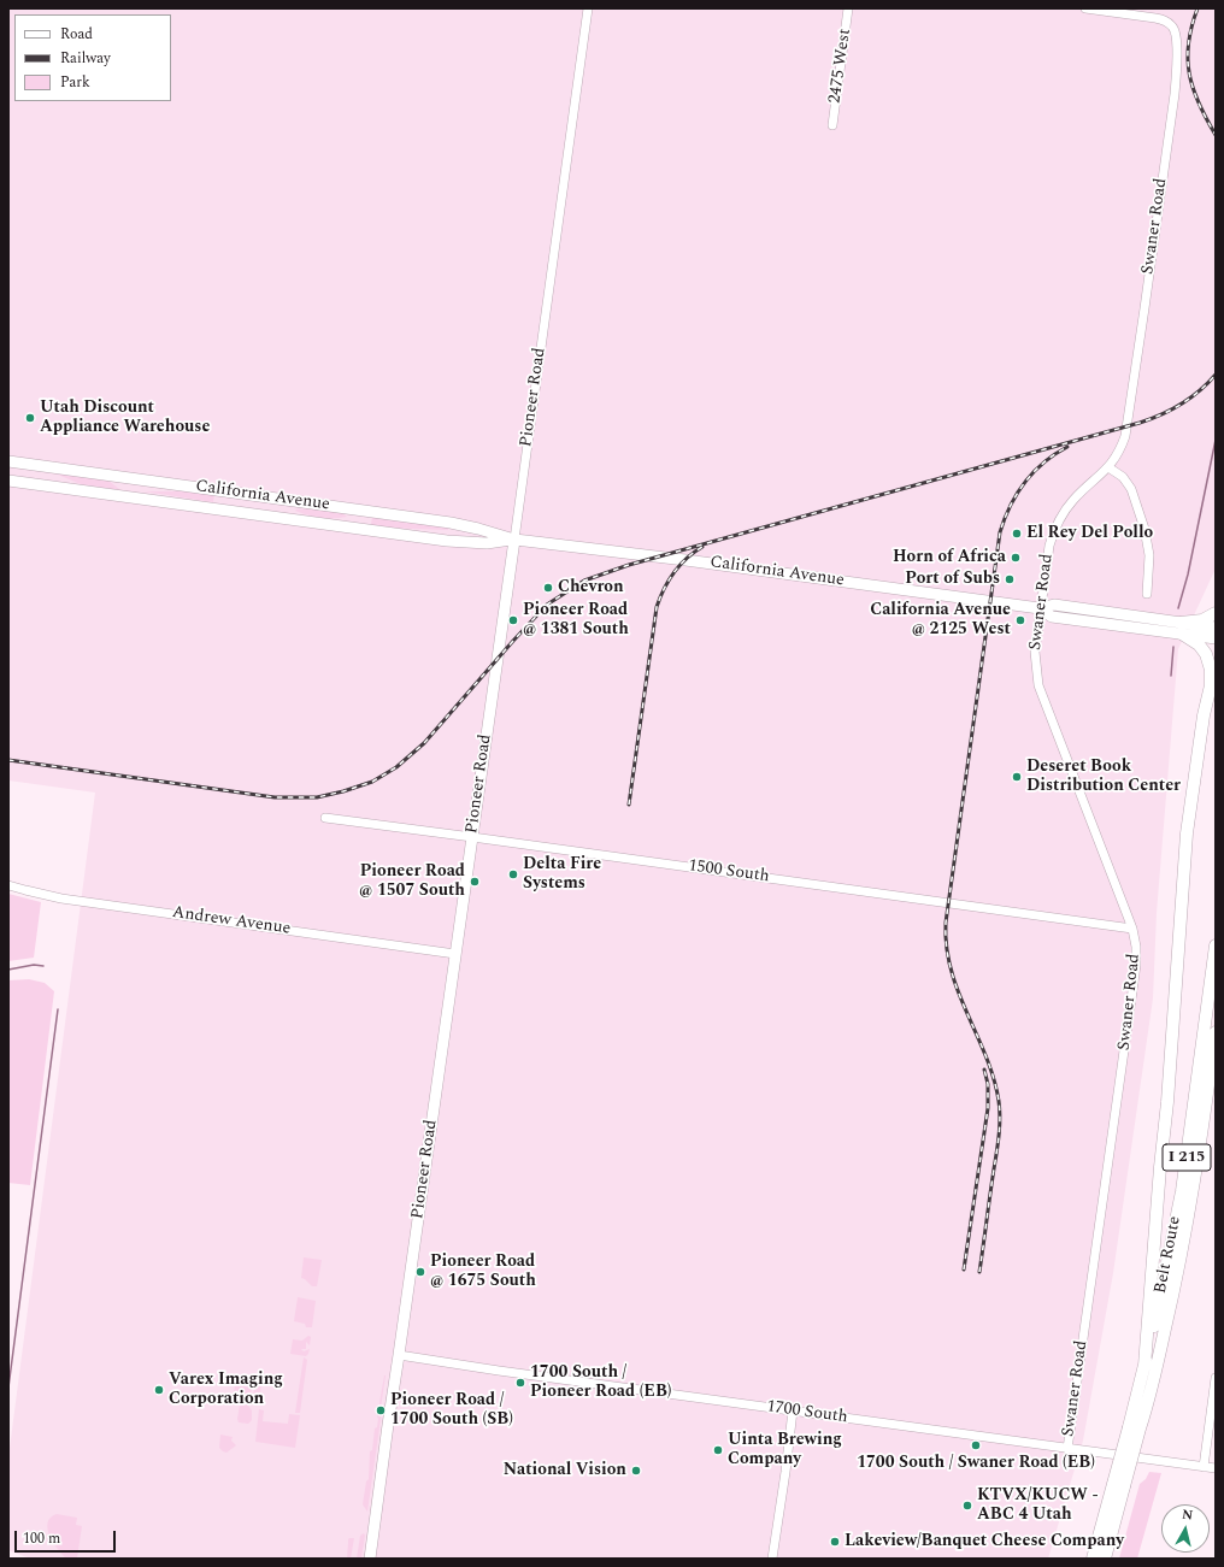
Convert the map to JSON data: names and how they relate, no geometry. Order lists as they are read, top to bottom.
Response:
{
  "streets": {
    "highway": ["I 215", "Belt Route"],
    "main road": ["Pioneer Road", "California Avenue"],
    "street": [
      "2475 West",
      "Swaner Road",
      "1500 South",
      "Andrew Avenue",
      "1700 South"
    ]
  },
  "crossings": [
    ["Swaner Road", "California Avenue"],
    ["Swaner Road", "1500 South"],
    ["Swaner Road", "1700 South"],
    ["Pioneer Road", "California Avenue"],
    ["Pioneer Road", "1500 South"],
    ["Pioneer Road", "Andrew Avenue"],
    ["Pioneer Road", "1700 South"]
  ],
  "places": [
    "Utah Discount Appliance Warehouse",
    "El Rey Del Pollo",
    "Horn of Africa",
    "Port of Subs",
    "Chevron",
    "Pioneer Road @ 1381 South",
    "California Avenue @ 2125 West",
    "Deseret Book Distribution Center",
    "Delta Fire Systems",
    "Pioneer Road @ 1507 South",
    "Pioneer Road @ 1675 South",
    "1700 South / Pioneer Road (EB)",
    "Varex Imaging Corporation",
    "Pioneer Road / 1700 South (SB)",
    "1700 South / Swaner Road (EB)",
    "Uinta Brewing Company",
    "National Vision",
    "KTVX/KUCW - ABC 4 Utah",
    "Lakeview/Banquet Cheese Company"
  ],
  "legend": ["Road", "Railway", "Park"],
  "scale_bar": "100 m",
  "north": "top"
}
